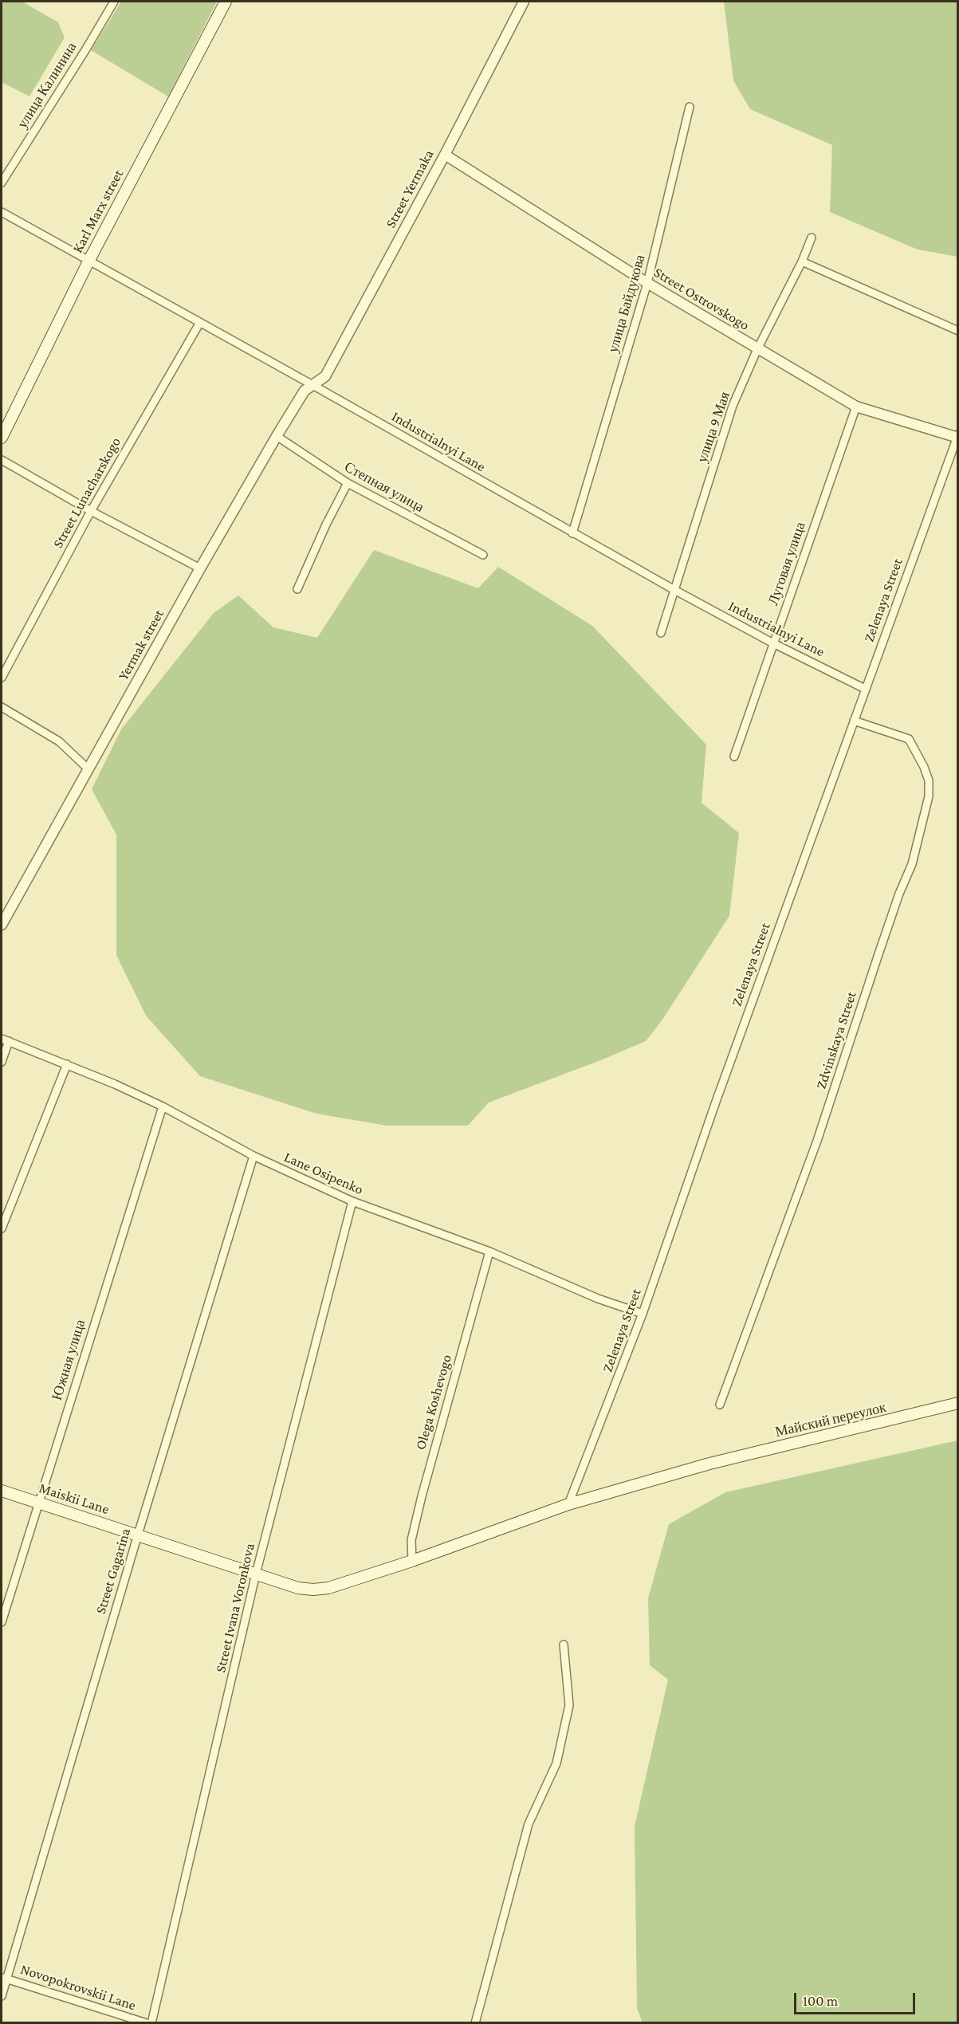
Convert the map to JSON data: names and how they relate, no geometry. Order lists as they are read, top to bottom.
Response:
{
  "streets": {
    "main road": ["Karl Marx street", "Майский переулок", "Maiskii Lane"],
    "street": [
      "улица Калинина",
      "Street Yermaka",
      "Street Ostrovskogo",
      "улица Байдукова",
      "улица 9 Мая",
      "Industrialnyi Lane",
      "Степная улица",
      "Street Lunacharskogo",
      "Луговая улица",
      "Zelenaya Street",
      "Yermak street",
      "Zdvinskaya Street",
      "Lane Osipenko",
      "Южная улица",
      "Olega Koshevogo",
      "Street Gagarina",
      "Street Ivana Voronkova",
      "Novopokrovskii Lane"
    ]
  },
  "crossings": [
    ["Street Yermaka", "Street Ostrovskogo"],
    ["Street Yermaka", "Industrialnyi Lane"],
    ["Street Yermaka", "Yermak street"],
    ["Karl Marx street", "Industrialnyi Lane"],
    ["Street Ostrovskogo", "улица Байдукова"],
    ["Street Ostrovskogo", "улица 9 Мая"],
    ["Street Ostrovskogo", "Луговая улица"],
    ["Street Ostrovskogo", "Zelenaya Street"],
    ["улица Байдукова", "Industrialnyi Lane"],
    ["улица 9 Мая", "Industrialnyi Lane"],
    ["Industrialnyi Lane", "Street Lunacharskogo"],
    ["Industrialnyi Lane", "Луговая улица"],
    ["Industrialnyi Lane", "Zelenaya Street"],
    ["Industrialnyi Lane", "Yermak street"],
    ["Степная улица", "Yermak street"],
    ["Zelenaya Street", "Zdvinskaya Street"],
    ["Zelenaya Street", "Lane Osipenko"],
    ["Zelenaya Street", "Майский переулок"],
    ["Lane Osipenko", "Южная улица"],
    ["Lane Osipenko", "Olega Koshevogo"],
    ["Lane Osipenko", "Street Gagarina"],
    ["Lane Osipenko", "Street Ivana Voronkova"],
    ["Южная улица", "Maiskii Lane"],
    ["Olega Koshevogo", "Майский переулок"],
    ["Olega Koshevogo", "Maiskii Lane"],
    ["Майский переулок", "Maiskii Lane"],
    ["Maiskii Lane", "Street Gagarina"],
    ["Maiskii Lane", "Street Ivana Voronkova"],
    ["Street Gagarina", "Novopokrovskii Lane"]
  ],
  "scale_bar": "100 m"
}
